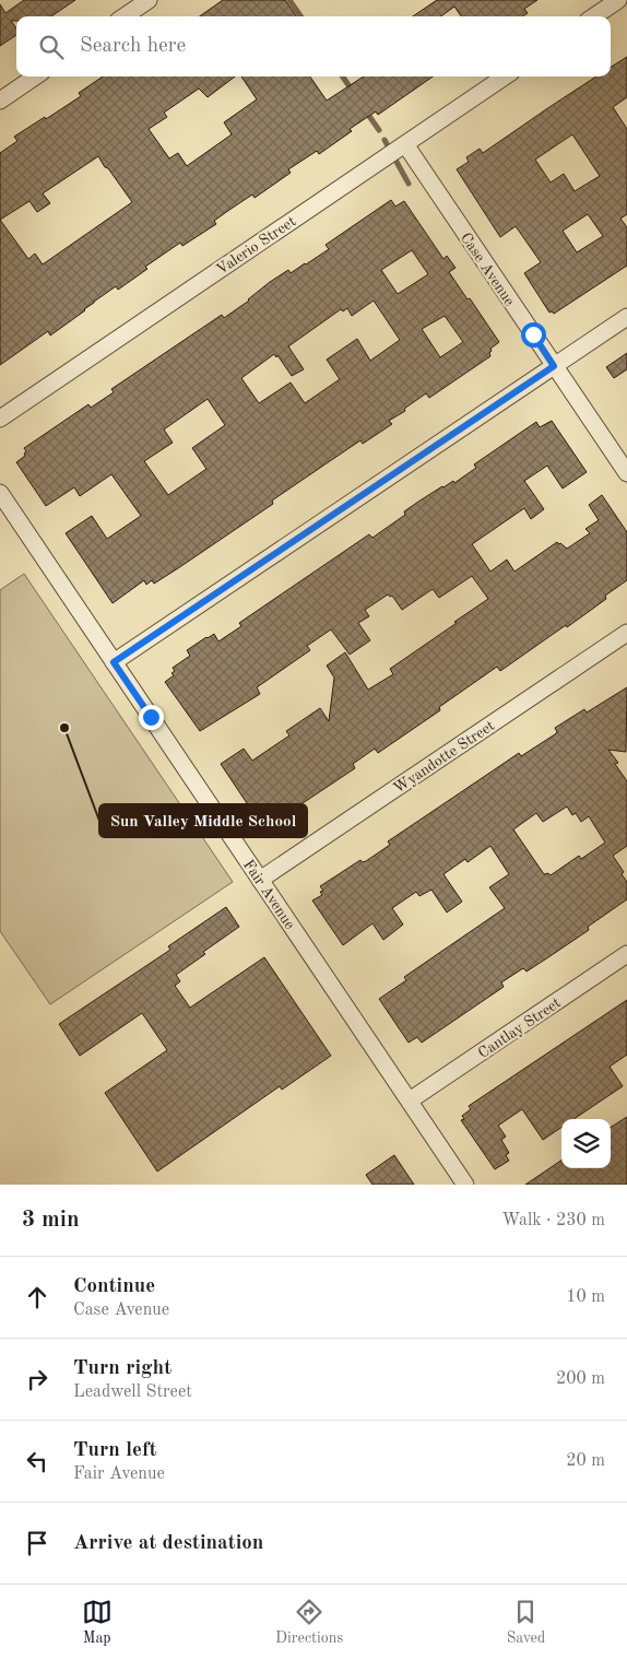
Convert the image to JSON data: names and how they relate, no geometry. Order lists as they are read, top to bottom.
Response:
{
  "streets": {
    "street": [
      "Valerio Street",
      "Case Avenue",
      "Wyandotte Street",
      "Fair Avenue",
      "Cantlay Street"
    ]
  },
  "crossings": [
    ["Valerio Street", "Case Avenue"],
    ["Wyandotte Street", "Fair Avenue"],
    ["Fair Avenue", "Cantlay Street"]
  ],
  "places": ["Sun Valley Middle School"],
  "page": {
    "search": "Search here",
    "heading": ["3 min", "Walk · 230 m"],
    "list": [
      ["Continue", "Case Avenue", "10 m"],
      ["Turn right", "Leadwell Street", "200 m"],
      ["Turn left", "Fair Avenue", "20 m"],
      "Arrive at destination"
    ],
    "nav": ["Map", "Directions", "Saved"]
  }
}
